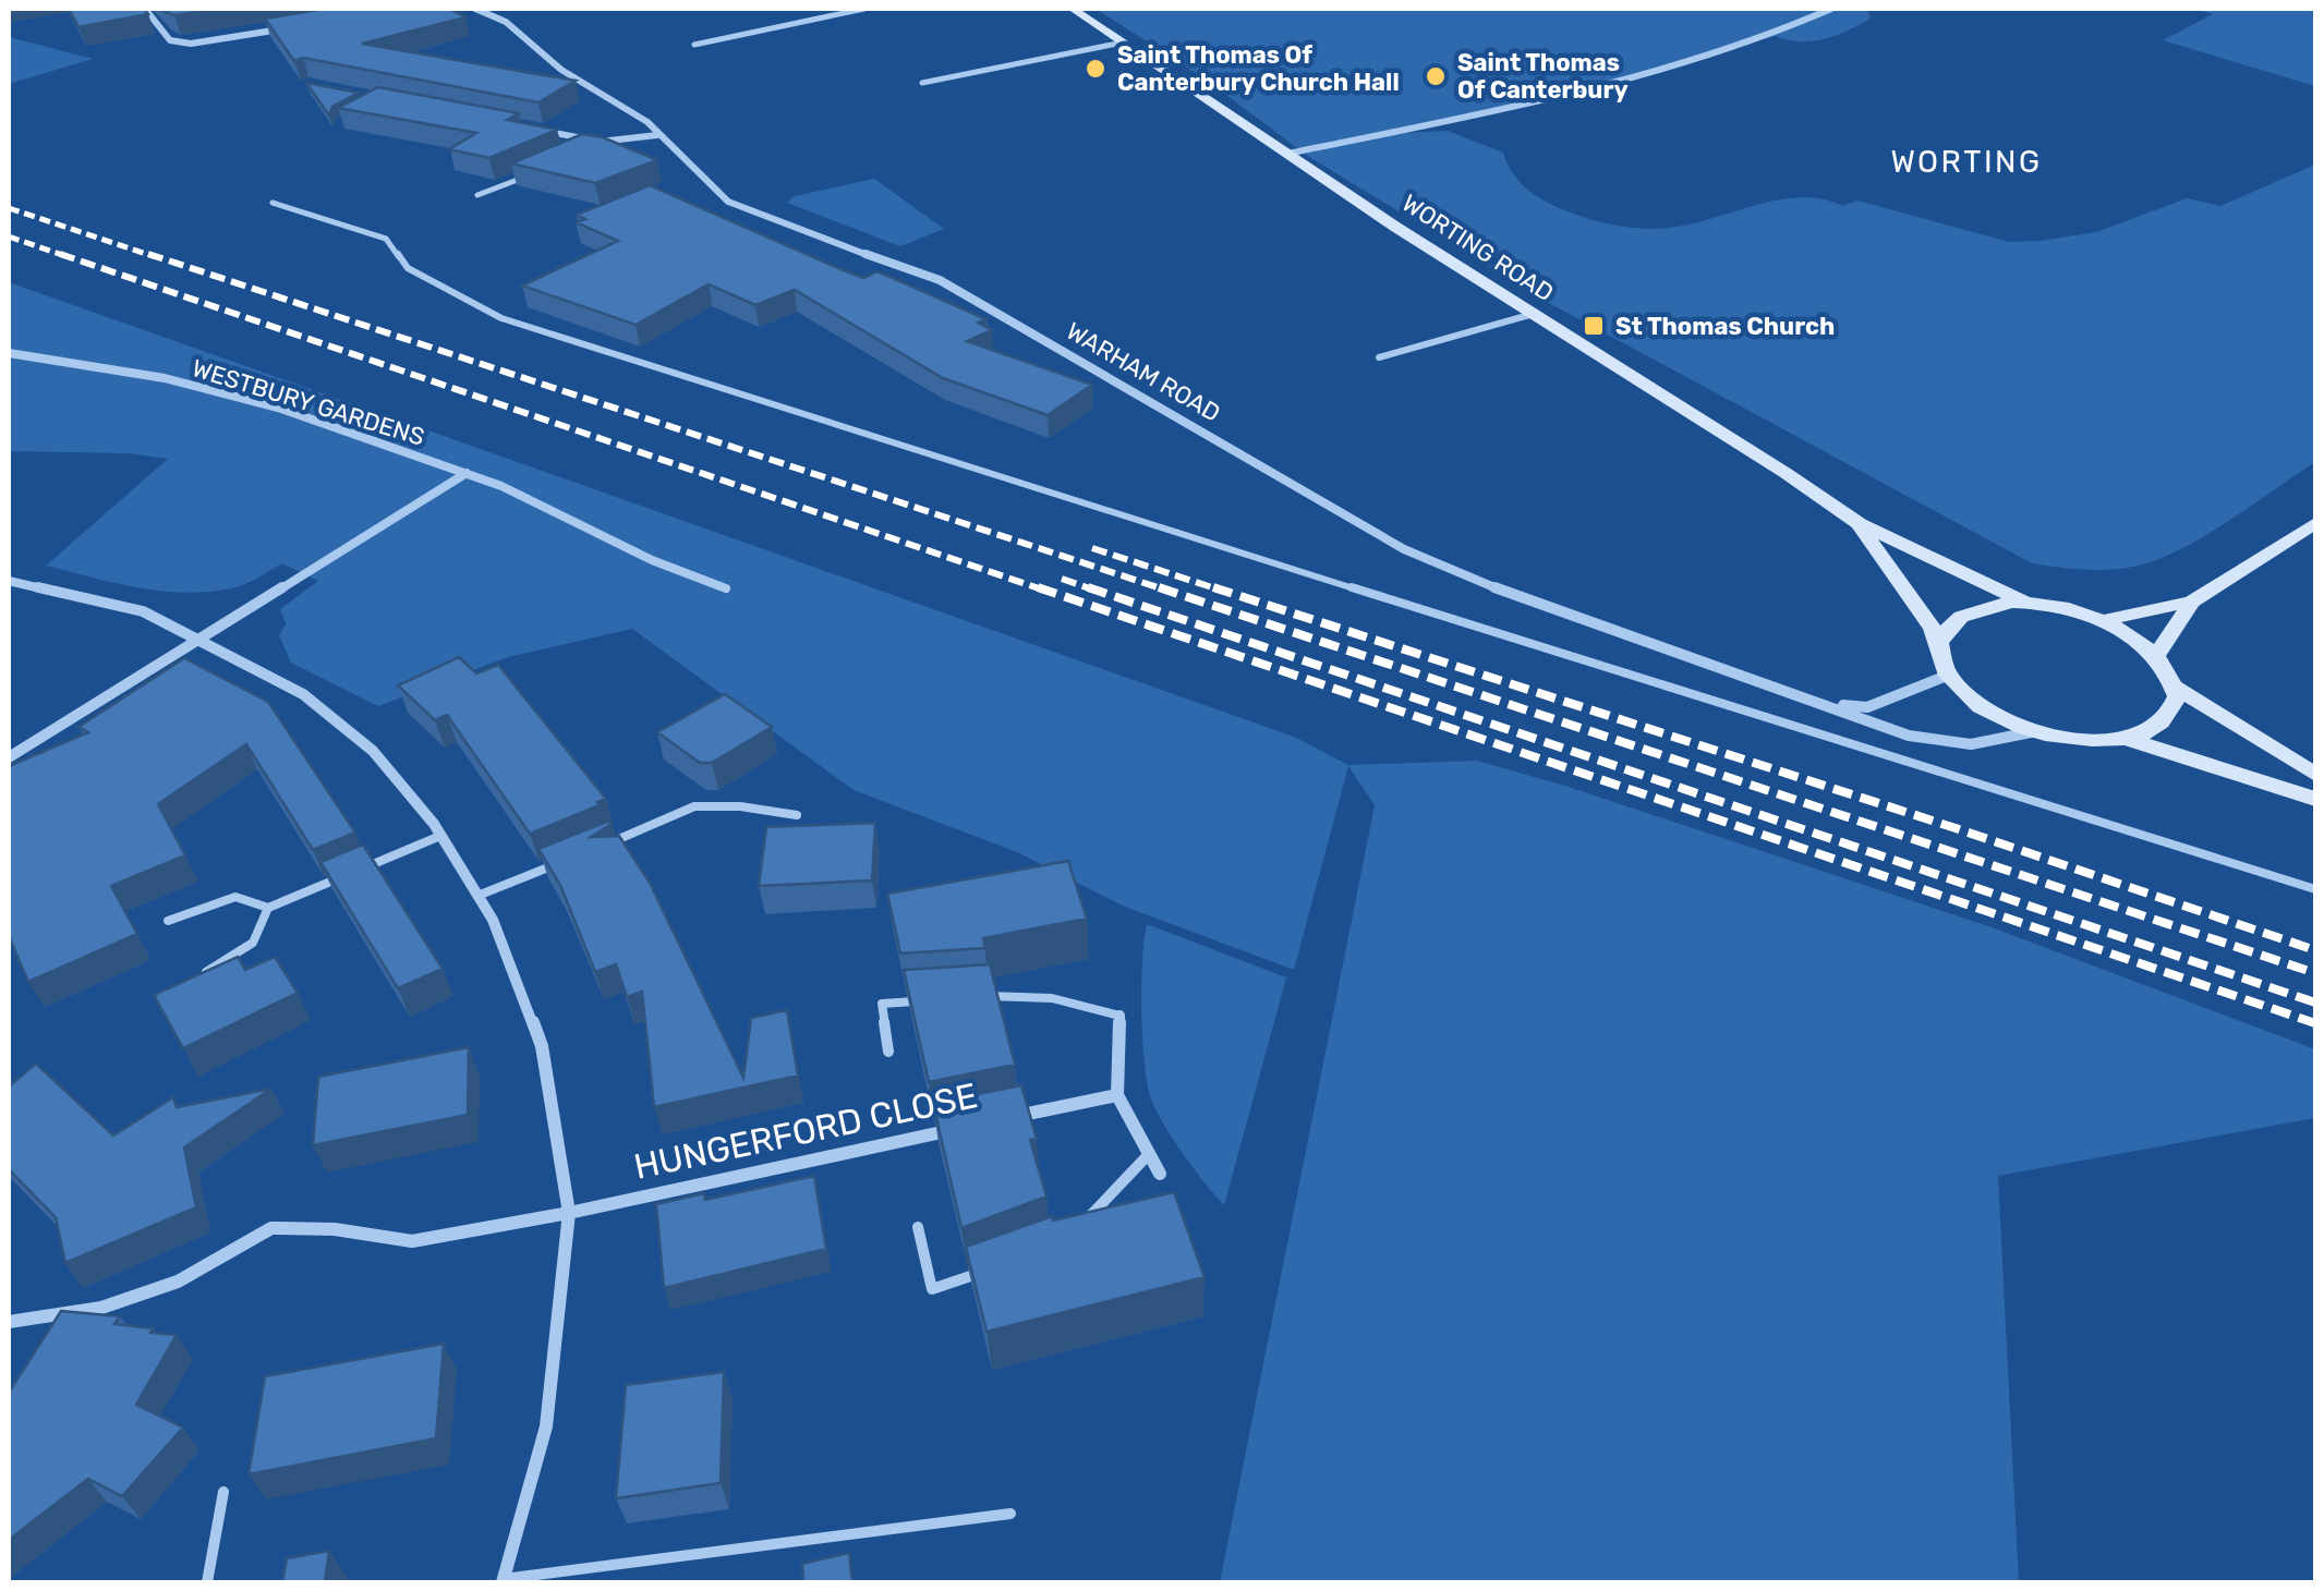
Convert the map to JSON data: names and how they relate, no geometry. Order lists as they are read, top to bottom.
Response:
{
  "streets": {
    "main road": ["WORTING ROAD"],
    "street": ["WARHAM ROAD", "WESTBURY GARDENS", "HUNGERFORD CLOSE"]
  },
  "districts": ["WORTING"],
  "places": {
    "other": ["Saint Thomas Of Canterbury Church Hall", "Saint Thomas Of Canterbury"],
    "transit": ["St Thomas Church"]
  }
}
